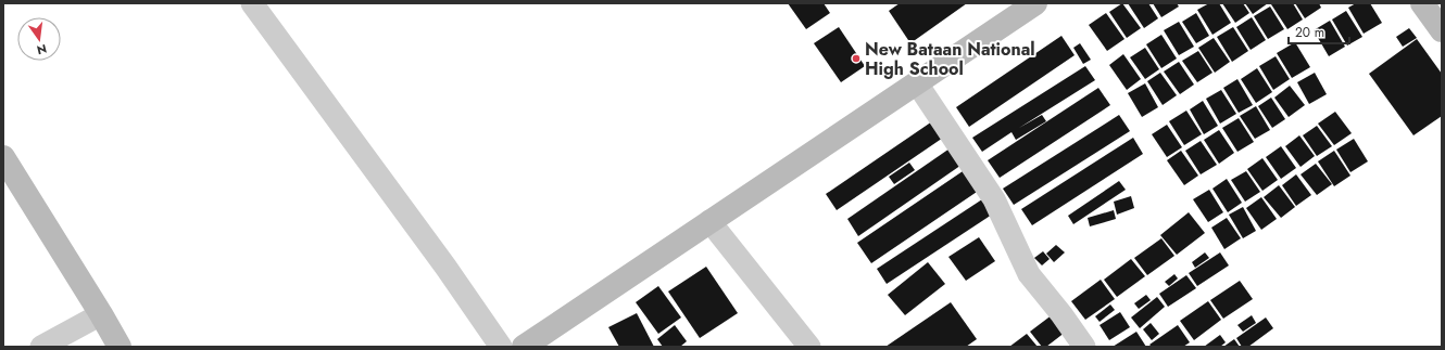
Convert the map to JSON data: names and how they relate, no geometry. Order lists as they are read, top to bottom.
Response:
{
  "places": ["New Bataan National High School"],
  "scale_bar": "20 m",
  "north": "bottom"
}
